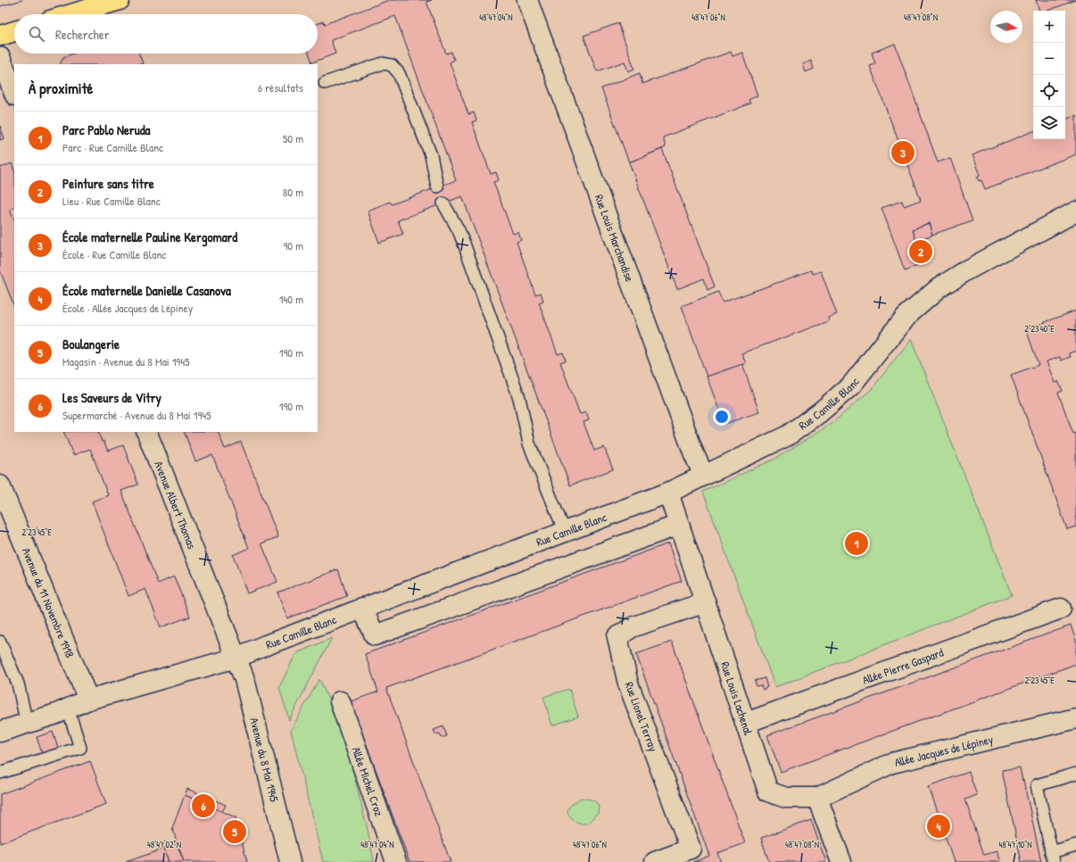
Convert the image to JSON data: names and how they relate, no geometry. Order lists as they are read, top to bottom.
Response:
{
  "streets": {
    "street": [
      "Rue Louis Marchandise",
      "Rue Camille Blanc",
      "Avenue Albert Thomas",
      "Avenue du 11 Novembre 1918",
      "Allée Pierre Gaspard",
      "Rue Louis Lachenal",
      "Rue Lionel Terray",
      "Allée Jacques de Lépiney",
      "Avenue du 8 Mai 1945",
      "Allée Michel Croz"
    ]
  },
  "crossings": [
    ["Rue Louis Marchandise", "Rue Camille Blanc"],
    ["Rue Camille Blanc", "Avenue Albert Thomas"],
    ["Rue Camille Blanc", "Avenue du 11 Novembre 1918"],
    ["Rue Camille Blanc", "Rue Louis Lachenal"],
    ["Rue Camille Blanc", "Avenue du 8 Mai 1945"],
    ["Avenue Albert Thomas", "Avenue du 8 Mai 1945"],
    ["Allée Pierre Gaspard", "Rue Louis Lachenal"],
    ["Rue Louis Lachenal", "Rue Lionel Terray"],
    ["Rue Louis Lachenal", "Allée Jacques de Lépiney"]
  ],
  "north": "right",
  "page": {
    "map_buttons": ["+", "−"],
    "search": "Rechercher",
    "heading": ["À proximité", "6 résultats"],
    "list": [
      {
        "mark": "1",
        "name": "Parc Pablo Neruda",
        "note": "Parc · Rue Camille Blanc",
        "value": "50 m"
      },
      {
        "mark": "2",
        "name": "Peinture sans titre",
        "note": "Lieu · Rue Camille Blanc",
        "value": "80 m"
      },
      {
        "mark": "3",
        "name": "École maternelle Pauline Kergomard",
        "note": "École · Rue Camille Blanc",
        "value": "90 m"
      },
      {
        "mark": "4",
        "name": "École maternelle Danielle Casanova",
        "note": "École · Allée Jacques de Lépiney",
        "value": "140 m"
      },
      {
        "mark": "5",
        "name": "Boulangerie",
        "note": "Magasin · Avenue du 8 Mai 1945",
        "value": "190 m"
      },
      {
        "mark": "6",
        "name": "Les Saveurs de Vitry",
        "note": "Supermarché · Avenue du 8 Mai 1945",
        "value": "190 m"
      }
    ],
    "pins": [
      "3",
      "2",
      "1",
      "6",
      "4",
      "5"
    ]
  },
  "coordinates": [
    "48°47'04\"N",
    "48°47'06\"N",
    "48°47'08\"N",
    "2°23'40\"E",
    "2°23'45\"E",
    "48°47'02\"N",
    "48°47'10\"N"
  ]
}
